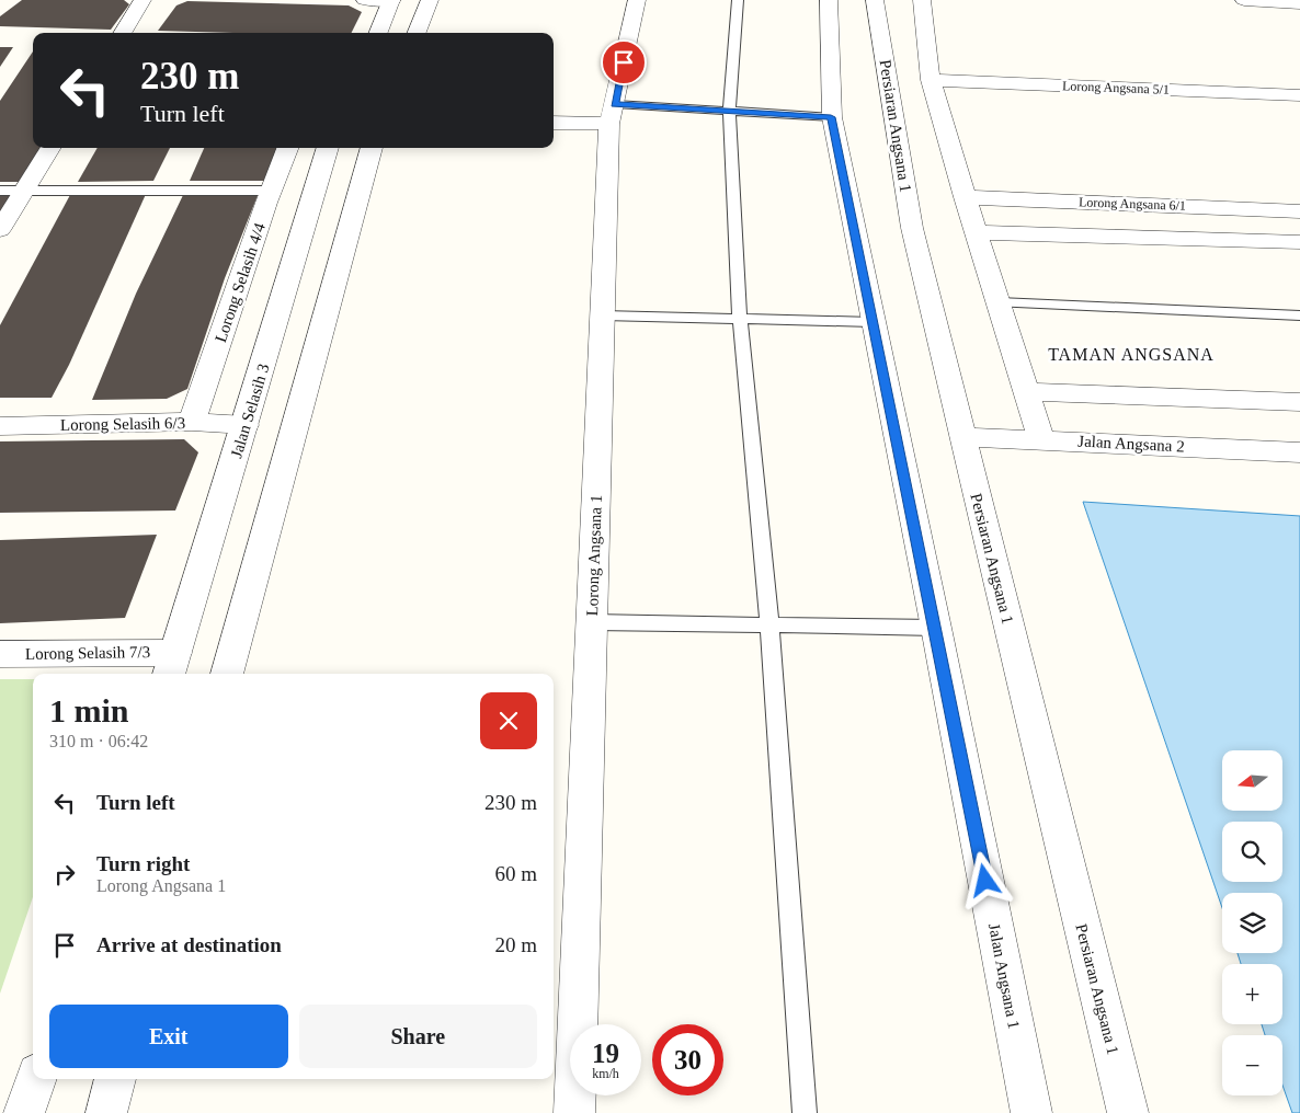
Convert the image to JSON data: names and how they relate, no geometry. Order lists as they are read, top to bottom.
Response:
{
  "streets": {
    "street": [
      "Lorong Angsana 5/1",
      "Persiaran Angsana 1",
      "Lorong Angsana 6/1",
      "Lorong Selasih 4/4",
      "Jalan Selasih 3",
      "Lorong Selasih 6/3",
      "Jalan Angsana 2",
      "Lorong Angsana 1",
      "Lorong Selasih 7/3",
      "Jalan Angsana 1"
    ]
  },
  "crossings": [
    ["Persiaran Angsana 1", "Jalan Angsana 2"],
    ["Lorong Selasih 4/4", "Lorong Selasih 6/3"],
    ["Jalan Selasih 3", "Lorong Selasih 6/3"],
    ["Jalan Selasih 3", "Lorong Selasih 7/3"]
  ],
  "districts": ["TAMAN ANGSANA"],
  "north": "left",
  "page": {
    "turn": ["230 m", "Turn left"],
    "heading": ["1 min", "310 m · 06:42"],
    "map_buttons": ["+", "−"],
    "list": [
      {
        "name": "Turn left",
        "value": "230 m"
      },
      {
        "name": "Turn right",
        "note": "Lorong Angsana 1",
        "value": "60 m"
      },
      {
        "name": "Arrive at destination",
        "value": "20 m"
      }
    ],
    "buttons": ["Exit", "Share"],
    "speed": "19 km/h",
    "limit": "30"
  }
}
